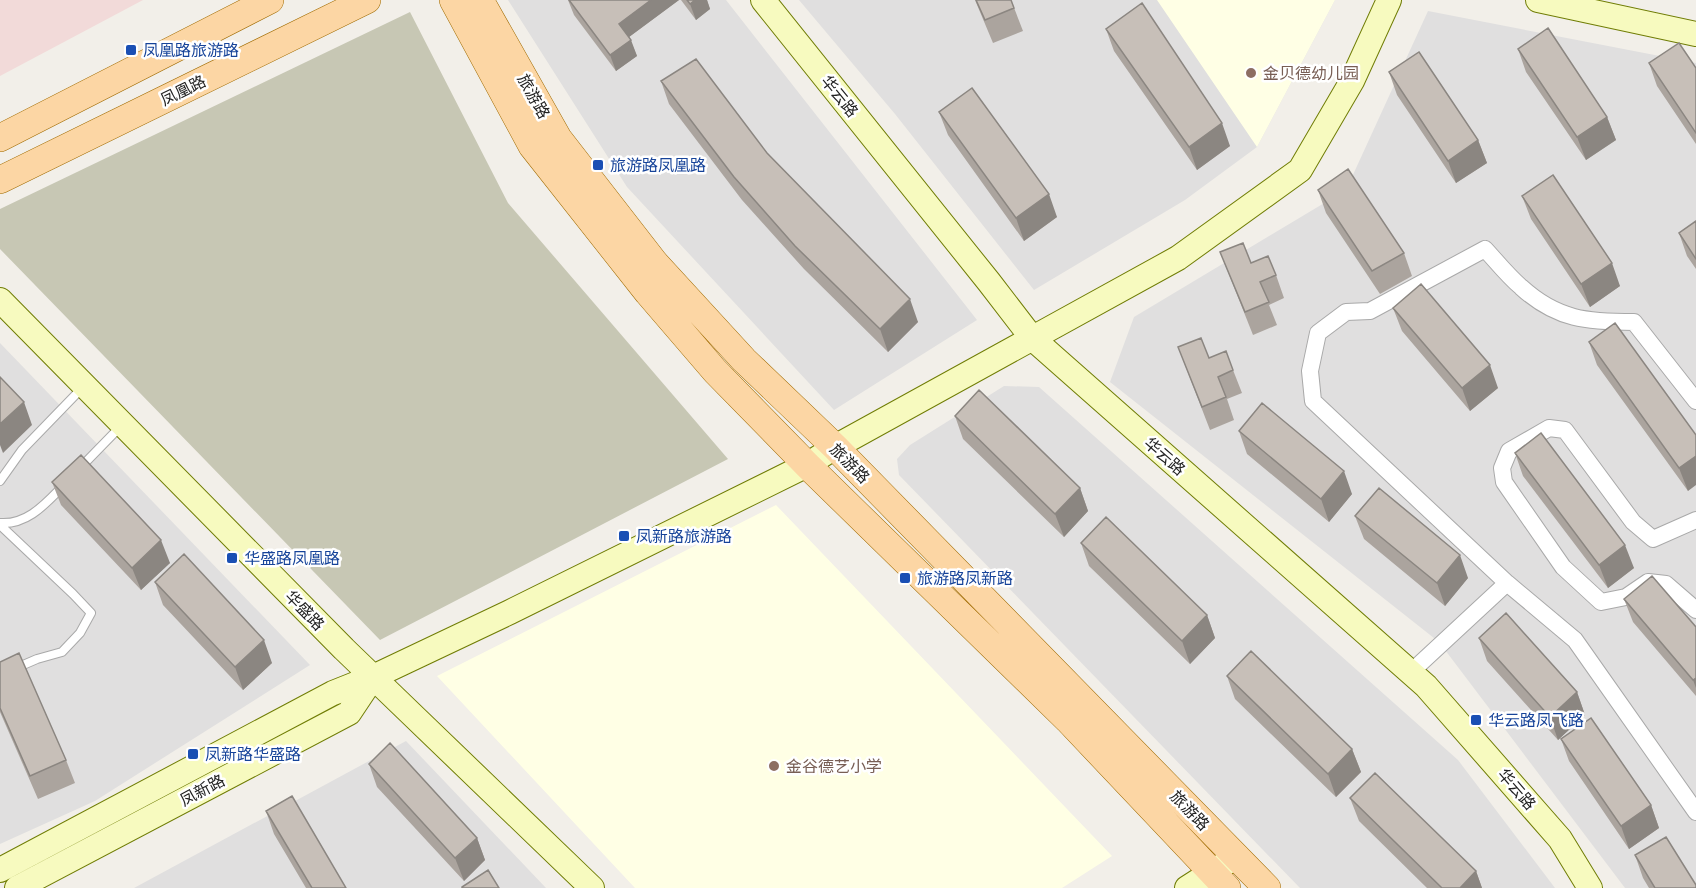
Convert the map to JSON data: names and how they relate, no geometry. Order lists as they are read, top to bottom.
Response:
{
  "streets": {
    "main road": ["凤凰路", "旅游路"],
    "street": ["华云路", "华盛路", "凤新路"]
  },
  "crossings": [
    ["华盛路", "凤新路"]
  ],
  "places": {
    "transit": [
      "凤凰路旅游路",
      "旅游路凤凰路",
      "凤新路旅游路",
      "华盛路凤凰路",
      "旅游路凤新路",
      "华云路凤飞路",
      "凤新路华盛路"
    ],
    "other": ["金贝德幼儿园", "金谷德艺小学"]
  }
}
